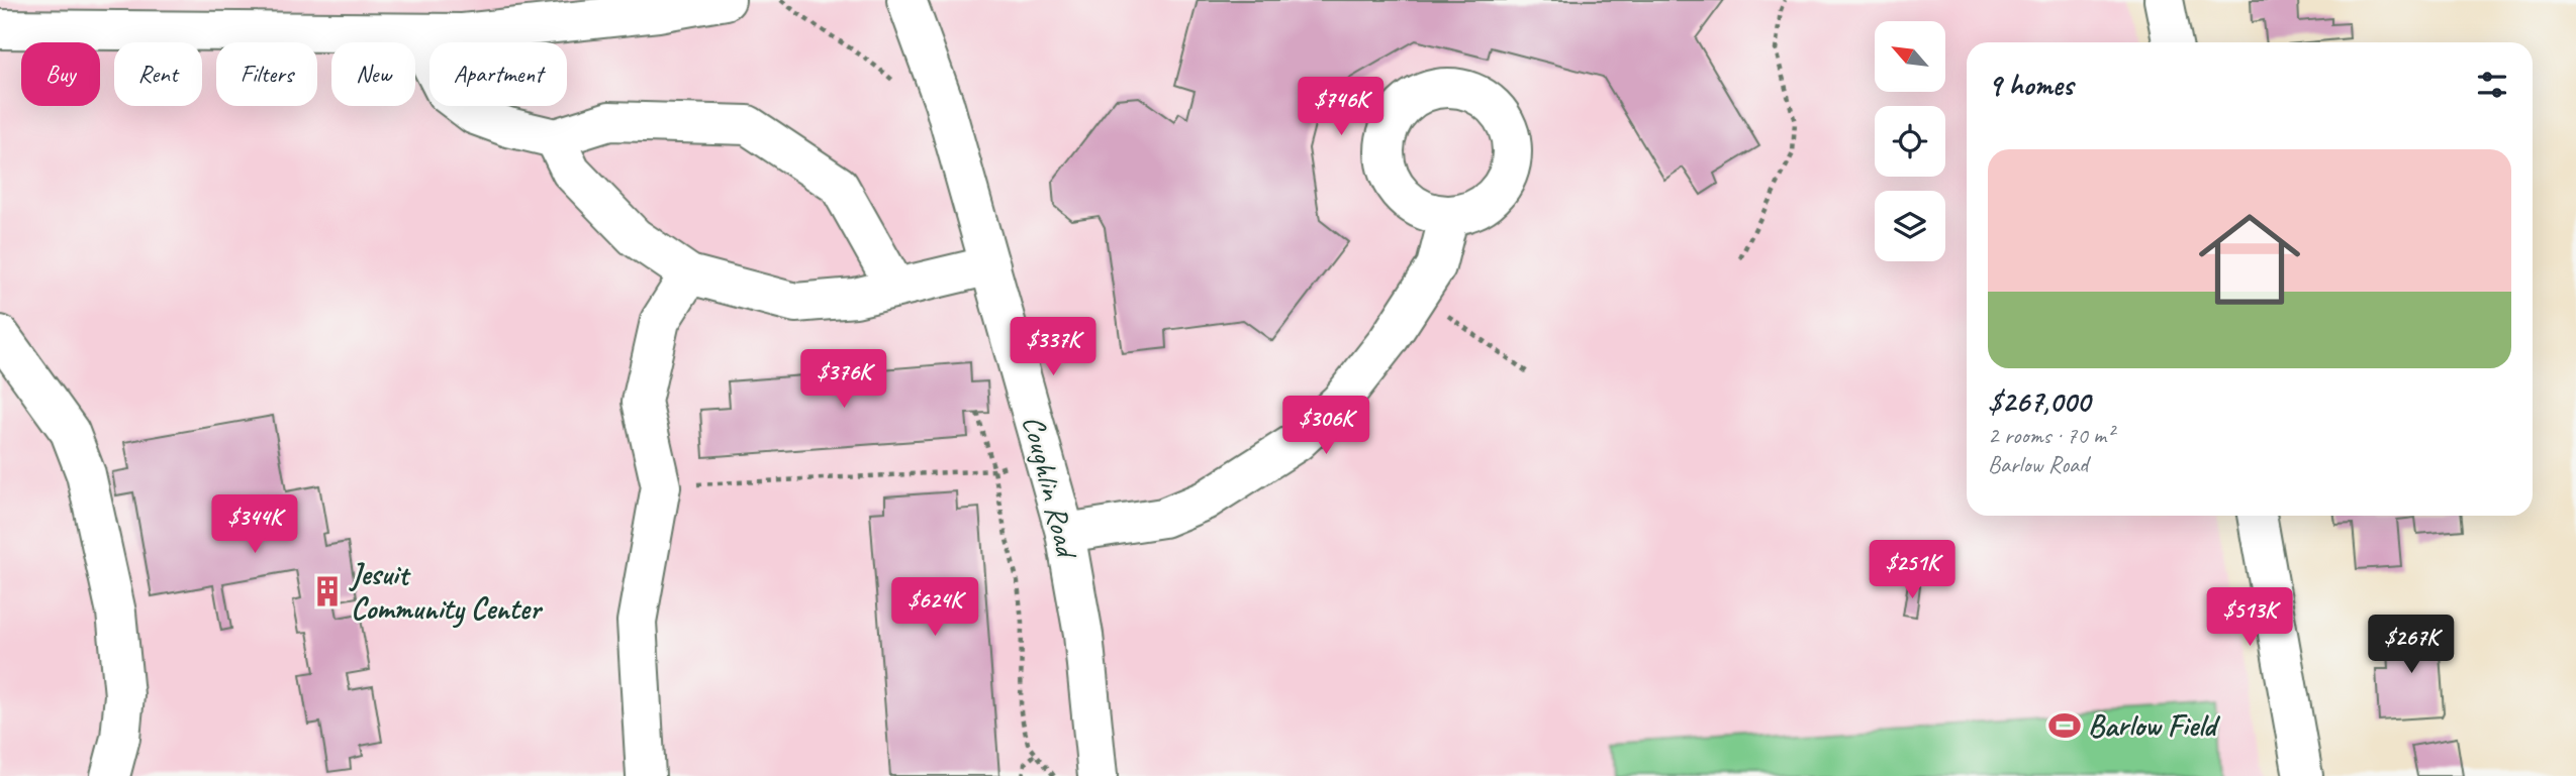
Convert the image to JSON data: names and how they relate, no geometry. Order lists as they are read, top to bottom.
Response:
{
  "streets": {
    "street": ["Coughlin Road"]
  },
  "places": {
    "building": ["Jesuit Community Center"],
    "sports": ["Barlow Field"]
  },
  "north": "top left",
  "page": {
    "chip": [
      "Buy",
      "Rent",
      "Filters",
      "New",
      "Apartment"
    ],
    "heading": "9 homes",
    "price": [
      "$746K",
      "$337K",
      "$376K",
      "$306K",
      "$344K",
      "$251K",
      "$624K",
      "$513K",
      "$267K"
    ],
    "list": [
      {
        "name": "$267,000",
        "note": "2 rooms · 70 m² · Barlow Road"
      }
    ]
  }
}
